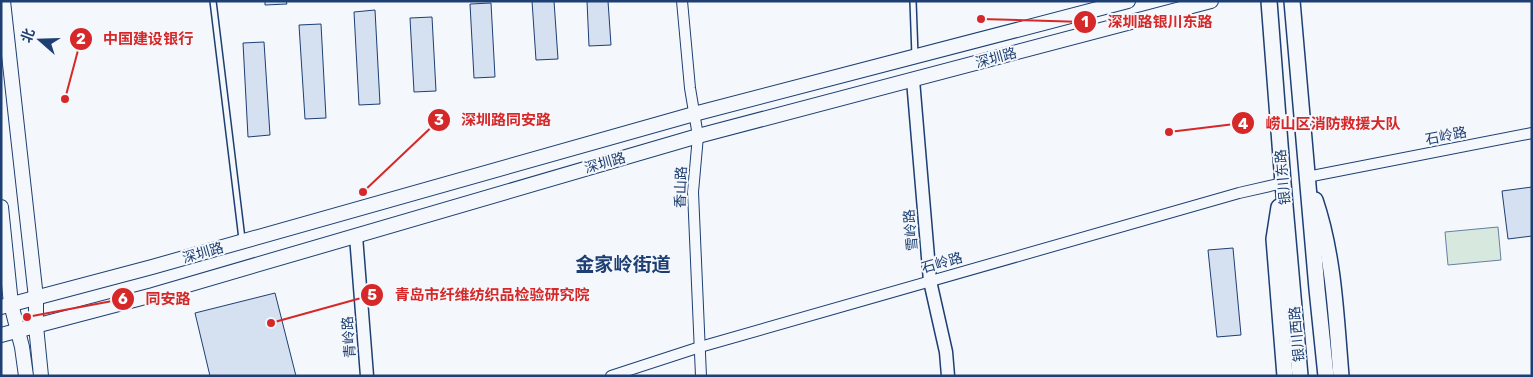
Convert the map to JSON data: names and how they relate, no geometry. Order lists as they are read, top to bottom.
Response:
{
  "streets": {
    "main road": ["深圳路", "银川东路", "银川西路"],
    "street": [
      "石岭路",
      "香山路",
      "雪岭路",
      "青岭路"
    ]
  },
  "crossings": [
    ["深圳路", "香山路"],
    ["深圳路", "雪岭路"],
    ["深圳路", "青岭路"],
    ["石岭路", "银川东路"],
    ["石岭路", "香山路"],
    ["石岭路", "雪岭路"],
    ["银川东路", "银川西路"]
  ],
  "districts": ["金家岭街道"],
  "places": [
    "深圳路银川东路",
    "中国建设银行",
    "崂山区消防救援大队",
    "深圳路同安路",
    "同安路",
    "青岛市纤维纺织品检验研究院"
  ],
  "north": "left"
}
